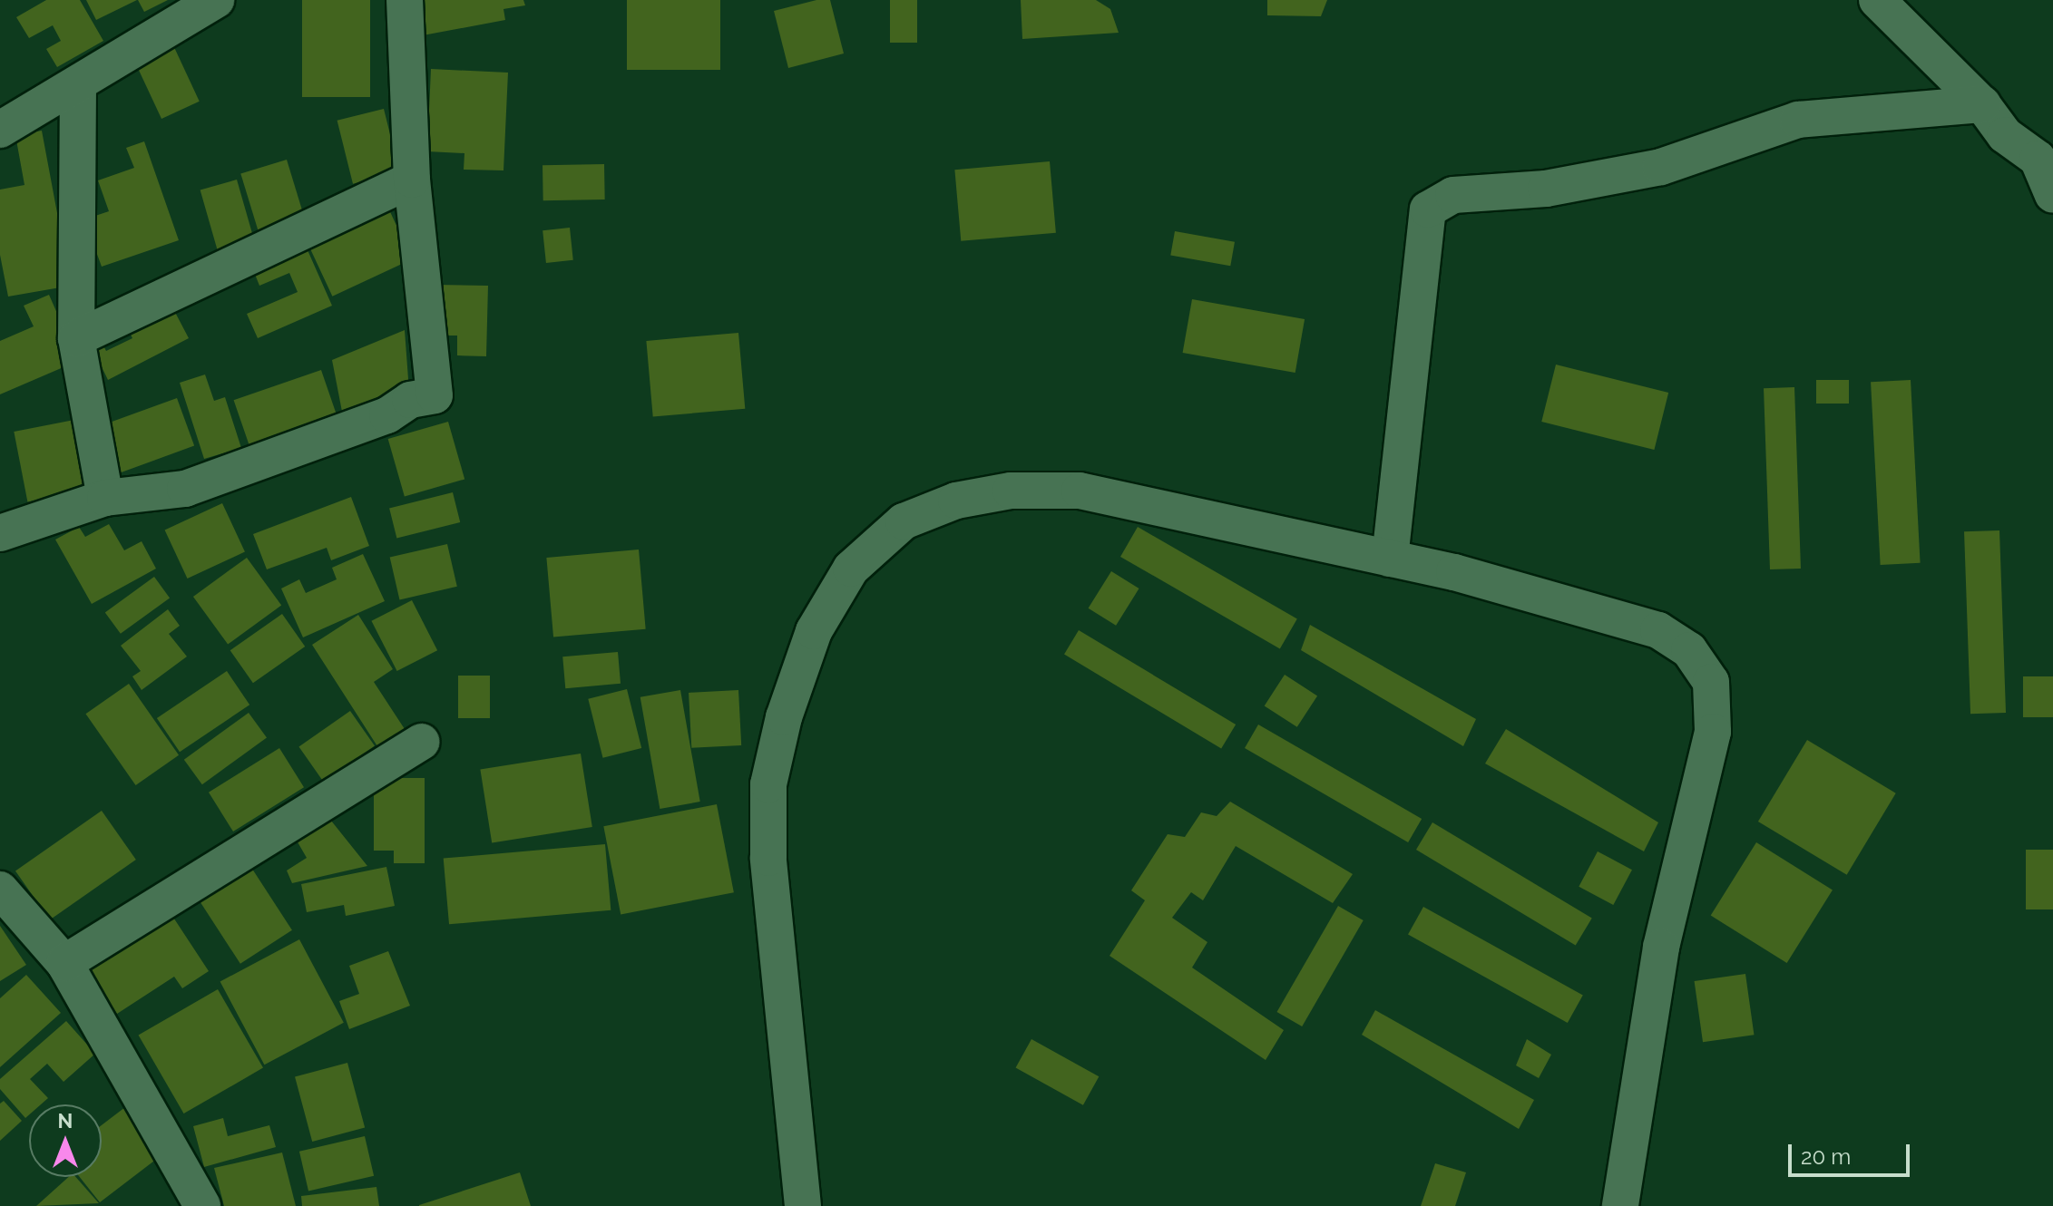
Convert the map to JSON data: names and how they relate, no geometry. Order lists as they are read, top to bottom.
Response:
{
  "scale_bar": "20 m",
  "north": "top"
}
